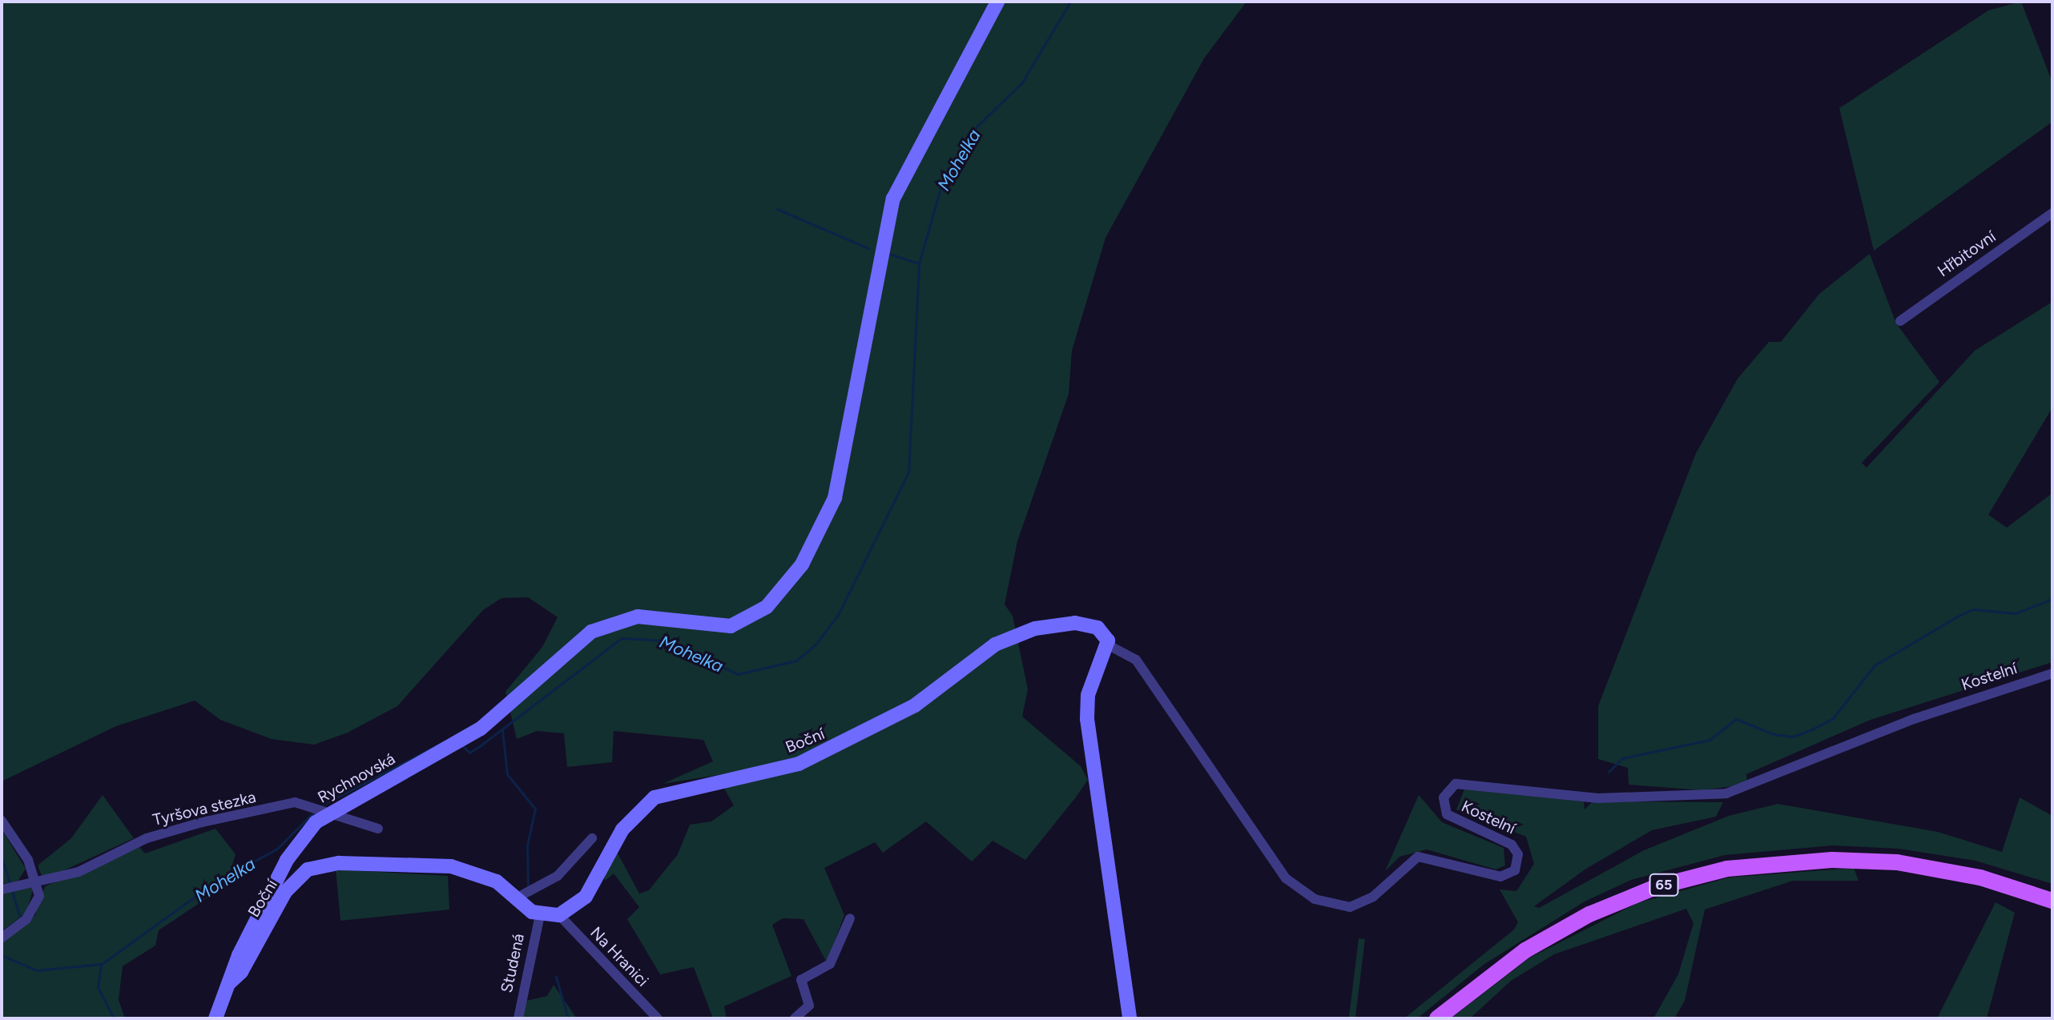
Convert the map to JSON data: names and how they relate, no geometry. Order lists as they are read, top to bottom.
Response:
{
  "streets": {
    "main road": ["65"],
    "street": [
      "Hřbitovní",
      "Kostelní",
      "Boční",
      "Rychnovská",
      "Tyršova stezka",
      "Na Hranici",
      "Studená"
    ]
  },
  "crossings": [
    ["Kostelní", "Boční"],
    ["Boční", "Rychnovská"],
    ["Boční", "Na Hranici"],
    ["Boční", "Studená"],
    ["Rychnovská", "Tyršova stezka"]
  ],
  "water": ["Mohelka"]
}
